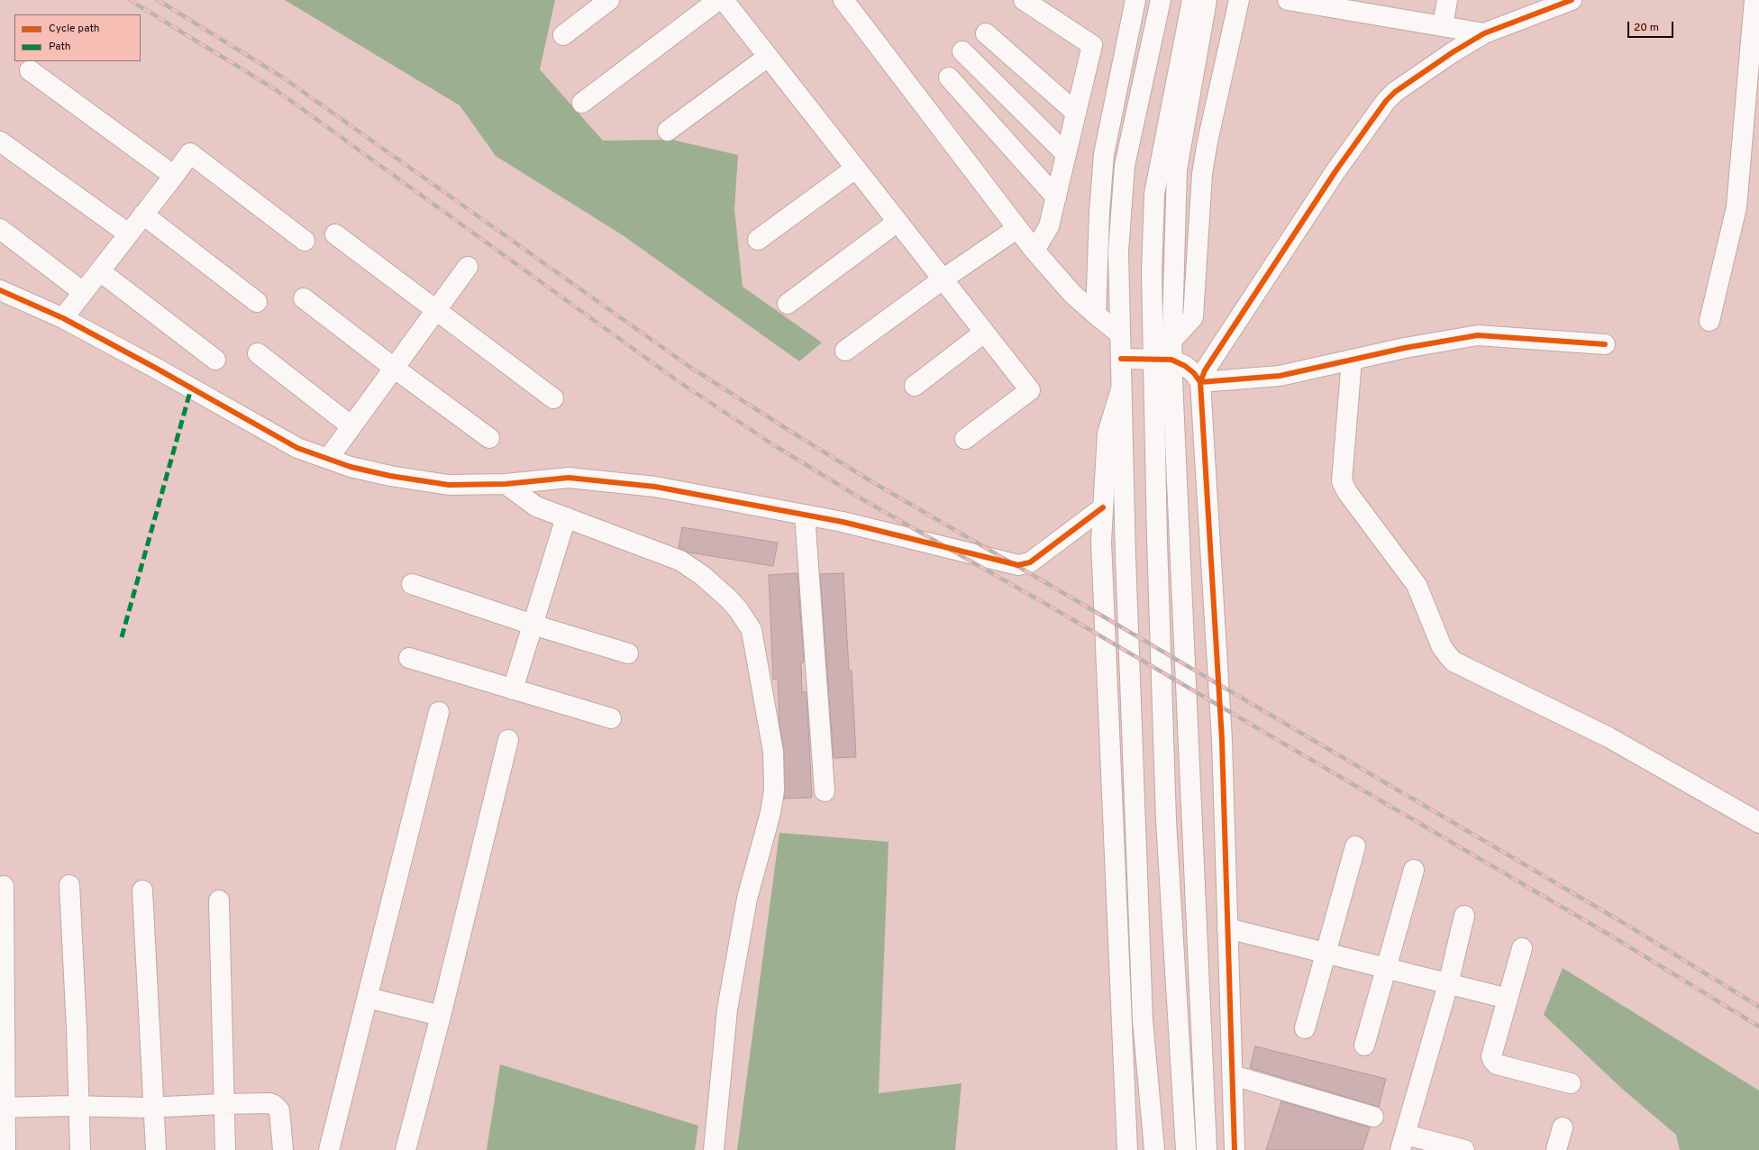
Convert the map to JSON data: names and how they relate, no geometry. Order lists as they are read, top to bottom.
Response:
{
  "legend": ["Cycle path", "Path"],
  "scale_bar": "20 m"
}
